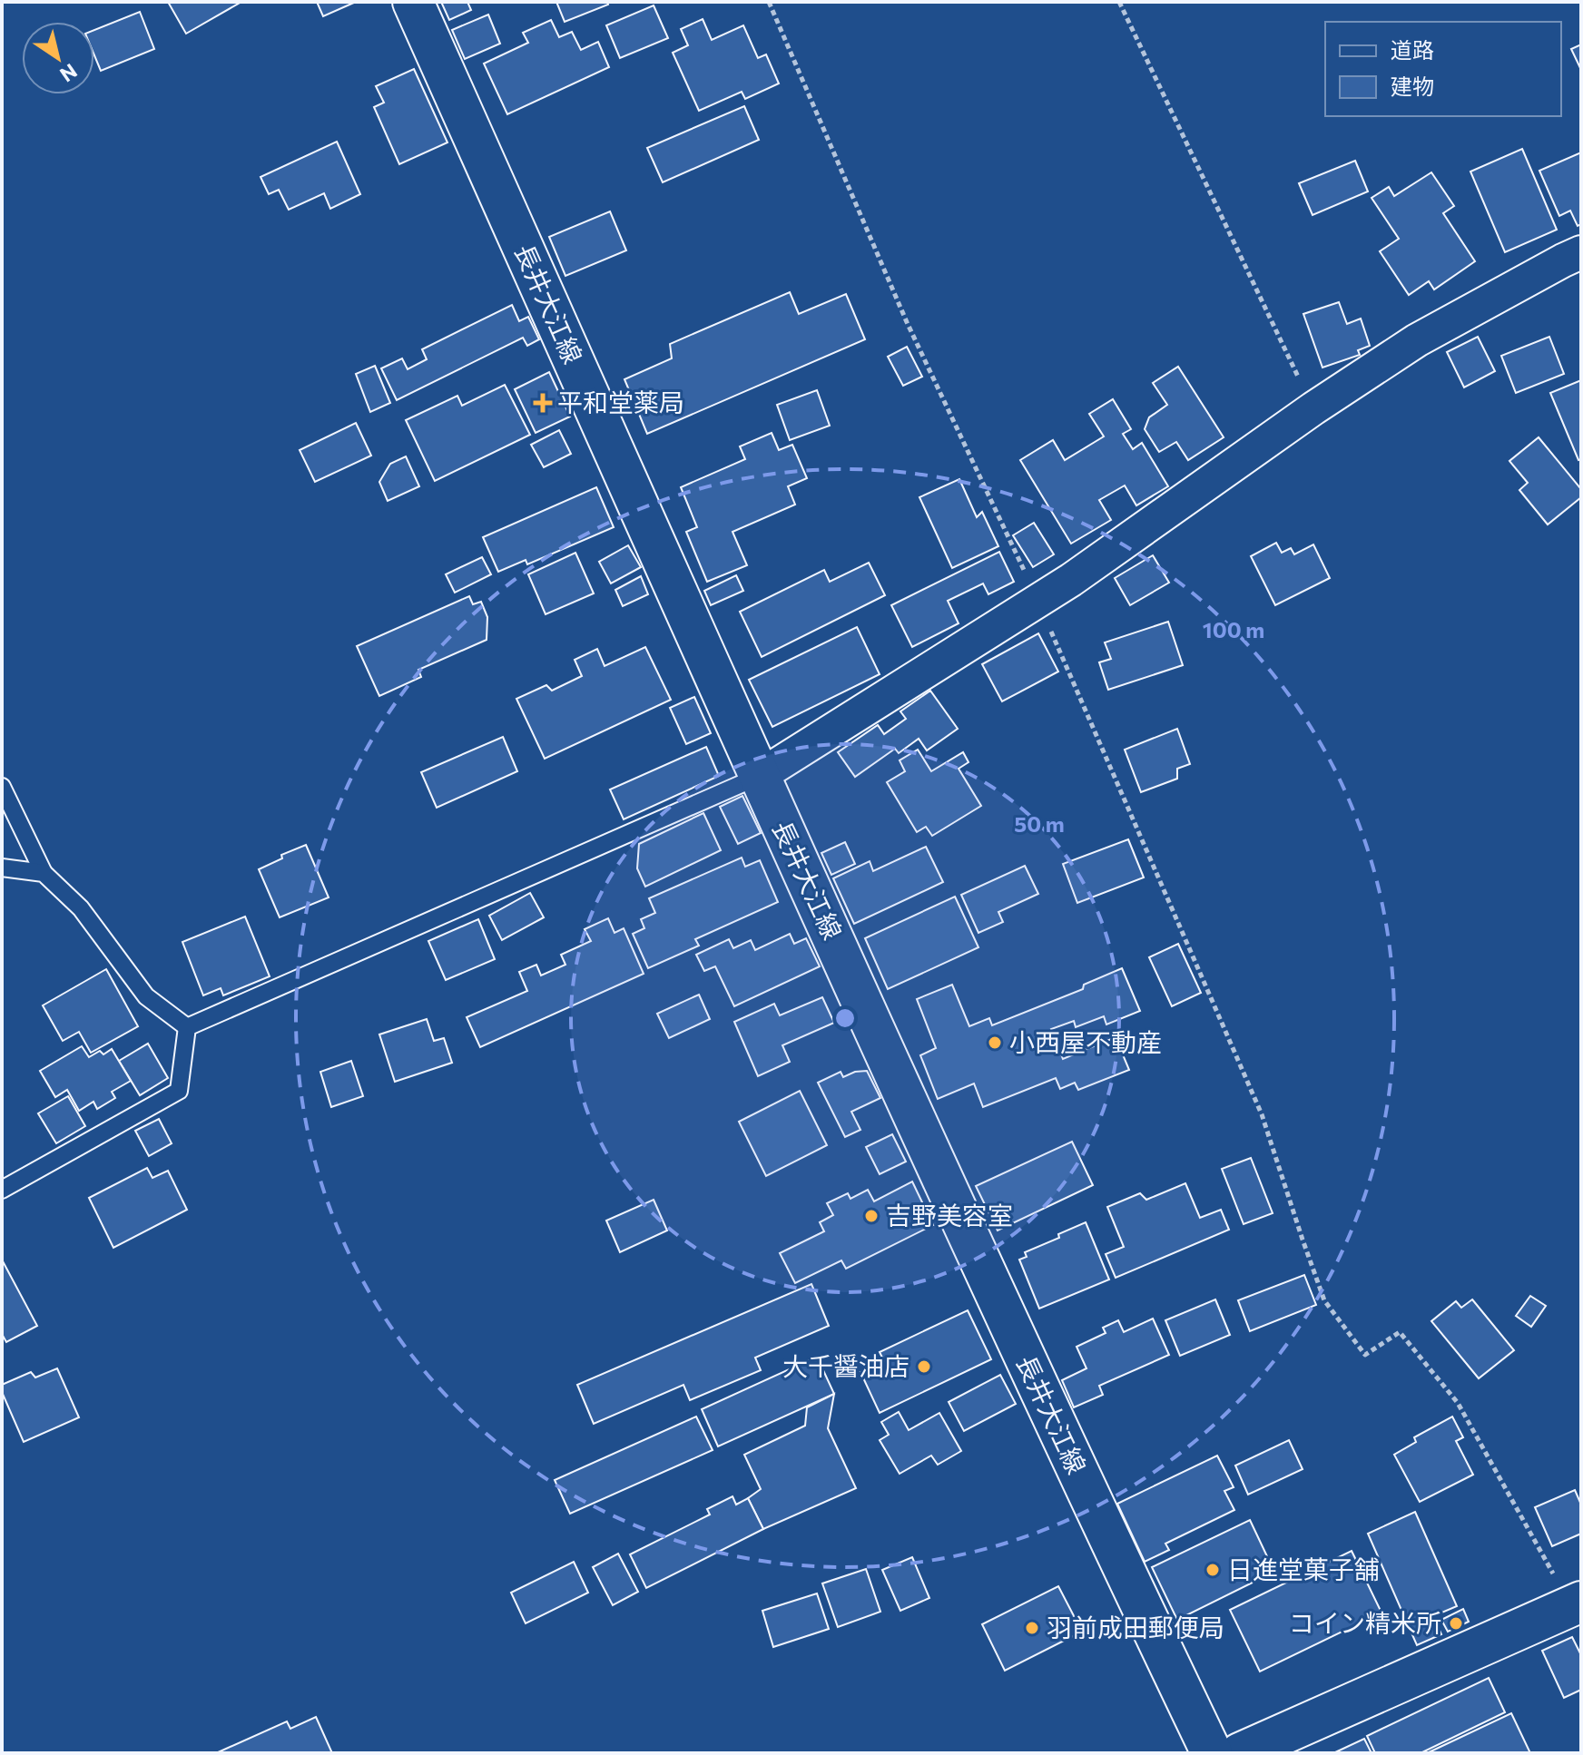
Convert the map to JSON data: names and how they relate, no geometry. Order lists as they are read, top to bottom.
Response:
{
  "streets": {
    "main road": ["長井大江線"]
  },
  "places": {
    "health": ["平和堂薬局"],
    "other": [
      "小西屋不動産",
      "吉野美容室",
      "大千醤油店",
      "日進堂菓子舗",
      "コイン精米所",
      "羽前成田郵便局"
    ]
  },
  "legend": ["道路", "建物"],
  "north": "bottom right",
  "rings": ["100 m", "50 m"]
}
